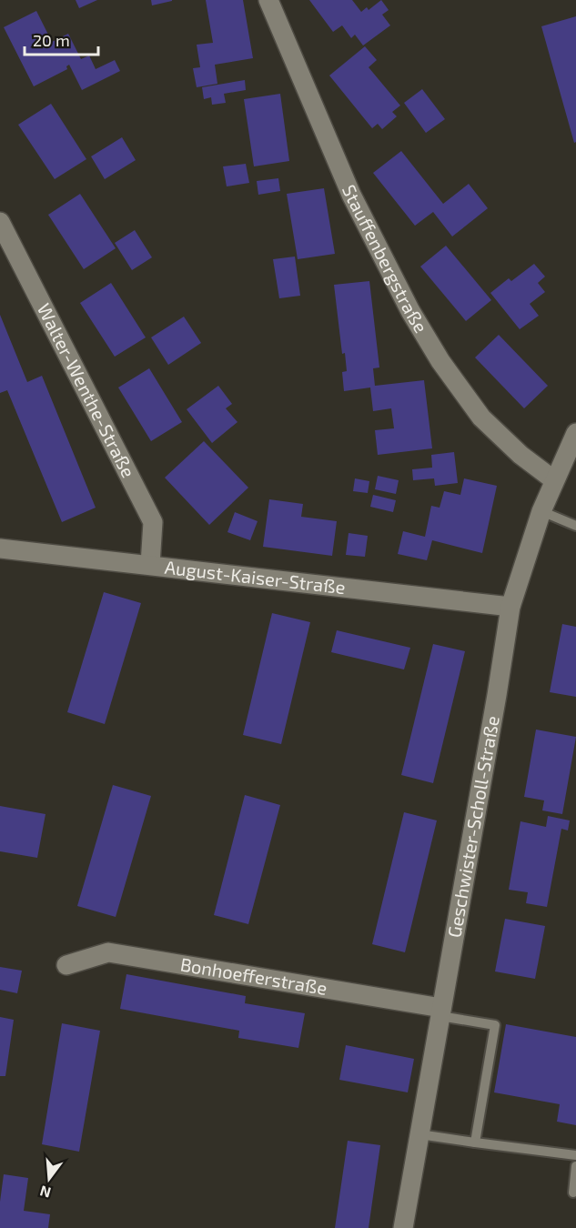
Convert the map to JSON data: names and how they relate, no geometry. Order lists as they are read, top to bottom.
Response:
{
  "streets": {
    "street": [
      "Stauffenbergstraße",
      "Walter-Wenthe-Straße",
      "August-Kaiser-Straße",
      "Geschwister-Scholl-Straße",
      "Bonhoefferstraße"
    ]
  },
  "crossings": [
    ["Stauffenbergstraße", "Geschwister-Scholl-Straße"],
    ["Walter-Wenthe-Straße", "August-Kaiser-Straße"],
    ["August-Kaiser-Straße", "Geschwister-Scholl-Straße"],
    ["Geschwister-Scholl-Straße", "Bonhoefferstraße"]
  ],
  "scale_bar": "20 m",
  "north": "bottom"
}
